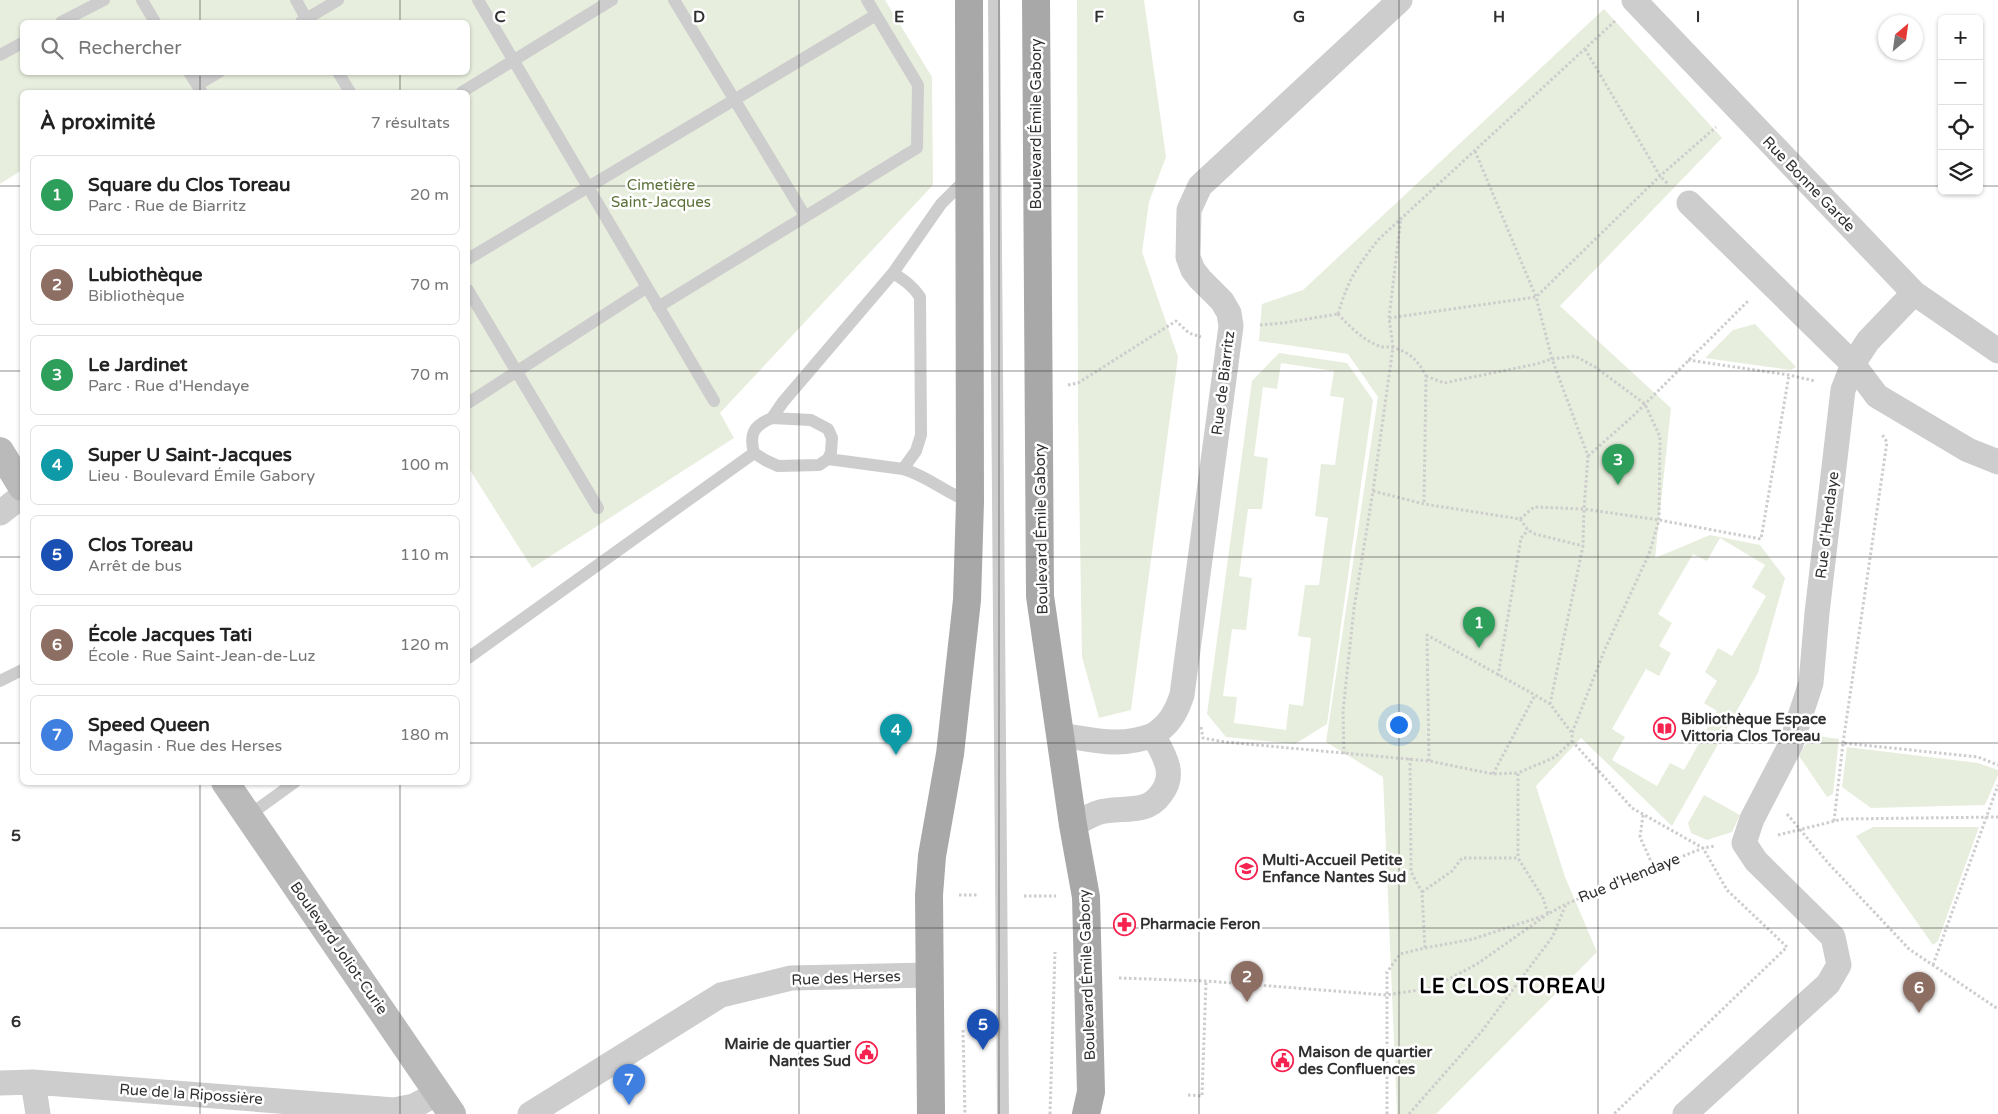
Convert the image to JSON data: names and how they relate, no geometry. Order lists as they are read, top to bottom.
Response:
{
  "streets": {
    "main road": ["Boulevard Émile Gabory", "Boulevard Joliot-Curie"],
    "street": [
      "Rue Bonne Garde",
      "Rue de Biarritz",
      "Rue d'Hendaye",
      "Rue des Herses",
      "Rue de la Ripossière"
    ]
  },
  "crossings": [
    ["Rue Bonne Garde", "Rue d'Hendaye"],
    ["Boulevard Joliot-Curie", "Rue de la Ripossière"]
  ],
  "districts": ["LE CLOS TOREAU"],
  "parks": ["Cimetière Saint-Jacques"],
  "places": {
    "library": ["Bibliothèque Espace Vittoria Clos Toreau"],
    "school or university": ["Multi-Accueil Petite Enfance Nantes Sud"],
    "pharmacy": ["Pharmacie Feron"],
    "public building": ["Mairie de quartier Nantes Sud", "Maison de quartier des Confluences"]
  },
  "north": "top right",
  "page": {
    "map_buttons": ["+", "−"],
    "search": "Rechercher",
    "heading": ["À proximité", "7 résultats"],
    "list": [
      {
        "mark": "1",
        "name": "Square du Clos Toreau",
        "note": "Parc · Rue de Biarritz",
        "value": "20 m"
      },
      {
        "mark": "2",
        "name": "Lubiothèque",
        "note": "Bibliothèque",
        "value": "70 m"
      },
      {
        "mark": "3",
        "name": "Le Jardinet",
        "note": "Parc · Rue d'Hendaye",
        "value": "70 m"
      },
      {
        "mark": "4",
        "name": "Super U Saint-Jacques",
        "note": "Lieu · Boulevard Émile Gabory",
        "value": "100 m"
      },
      {
        "mark": "5",
        "name": "Clos Toreau",
        "note": "Arrêt de bus",
        "value": "110 m"
      },
      {
        "mark": "6",
        "name": "École Jacques Tati",
        "note": "École · Rue Saint-Jean-de-Luz",
        "value": "120 m"
      },
      {
        "mark": "7",
        "name": "Speed Queen",
        "note": "Magasin · Rue des Herses",
        "value": "180 m"
      }
    ],
    "pins": [
      "3",
      "1",
      "4",
      "2",
      "6",
      "5",
      "7"
    ]
  },
  "grid": {
    "columns": [
      "C",
      "D",
      "E",
      "F",
      "G",
      "H",
      "I"
    ],
    "rows": ["5", "6"]
  }
}
